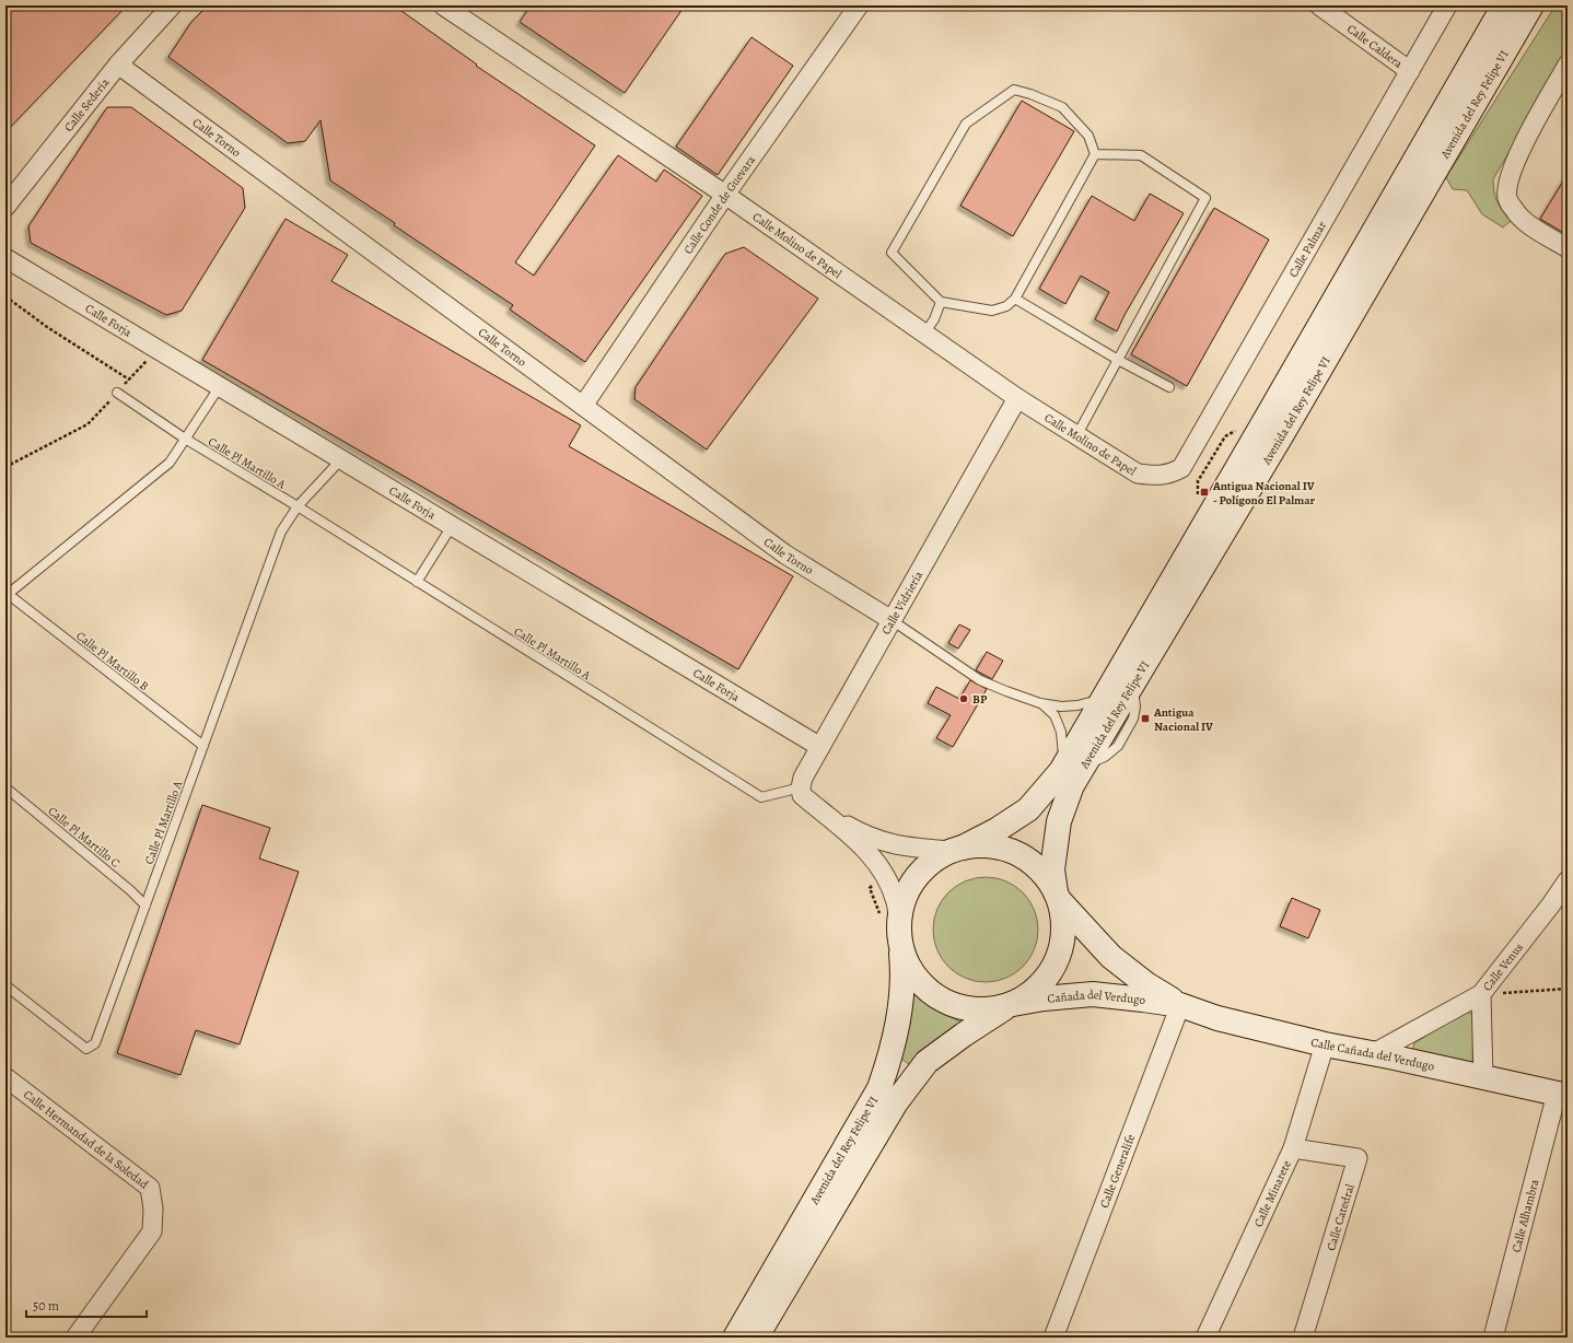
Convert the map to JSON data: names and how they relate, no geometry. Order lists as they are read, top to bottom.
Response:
{
  "streets": {
    "main road": ["Avenida del Rey Felipe VI", "Cañada del Verdugo", "Calle Cañada del Verdugo"],
    "street": [
      "Calle Caldera",
      "Calle Sedería",
      "Calle Torno",
      "Calle Conde de Guevara",
      "Calle Molino de Papel",
      "Calle Palmar",
      "Calle Forja",
      "Calle Vidriería",
      "Calle Venus",
      "Calle Hermandad de la Soledad",
      "Calle Generalife",
      "Calle Minarete",
      "Calle Alhambra",
      "Calle Catedral"
    ],
    "lane": ["Calle Pl Martillo A", "Calle Pl Martillo B", "Calle Pl Martillo C"]
  },
  "crossings": [
    ["Calle Caldera", "Calle Palmar"],
    ["Avenida del Rey Felipe VI", "Cañada del Verdugo"],
    ["Calle Sedería", "Calle Torno"],
    ["Calle Torno", "Calle Conde de Guevara"],
    ["Calle Torno", "Calle Vidriería"],
    ["Calle Conde de Guevara", "Calle Molino de Papel"],
    ["Calle Molino de Papel", "Calle Palmar"],
    ["Calle Molino de Papel", "Calle Vidriería"],
    ["Calle Forja", "Calle Pl Martillo A"],
    ["Calle Forja", "Calle Vidriería"],
    ["Calle Pl Martillo A", "Calle Vidriería"],
    ["Calle Pl Martillo A", "Calle Pl Martillo B"],
    ["Calle Pl Martillo A", "Calle Pl Martillo C"],
    ["Calle Venus", "Calle Cañada del Verdugo"],
    ["Cañada del Verdugo", "Calle Cañada del Verdugo"],
    ["Cañada del Verdugo", "Calle Generalife"],
    ["Calle Cañada del Verdugo", "Calle Generalife"],
    ["Calle Cañada del Verdugo", "Calle Minarete"],
    ["Calle Cañada del Verdugo", "Calle Alhambra"],
    ["Calle Minarete", "Calle Catedral"]
  ],
  "places": {
    "transit": ["Antigua Nacional IV - Polígono El Palmar", "Antigua Nacional IV"],
    "other": ["BP"]
  },
  "scale_bar": "50 m"
}
